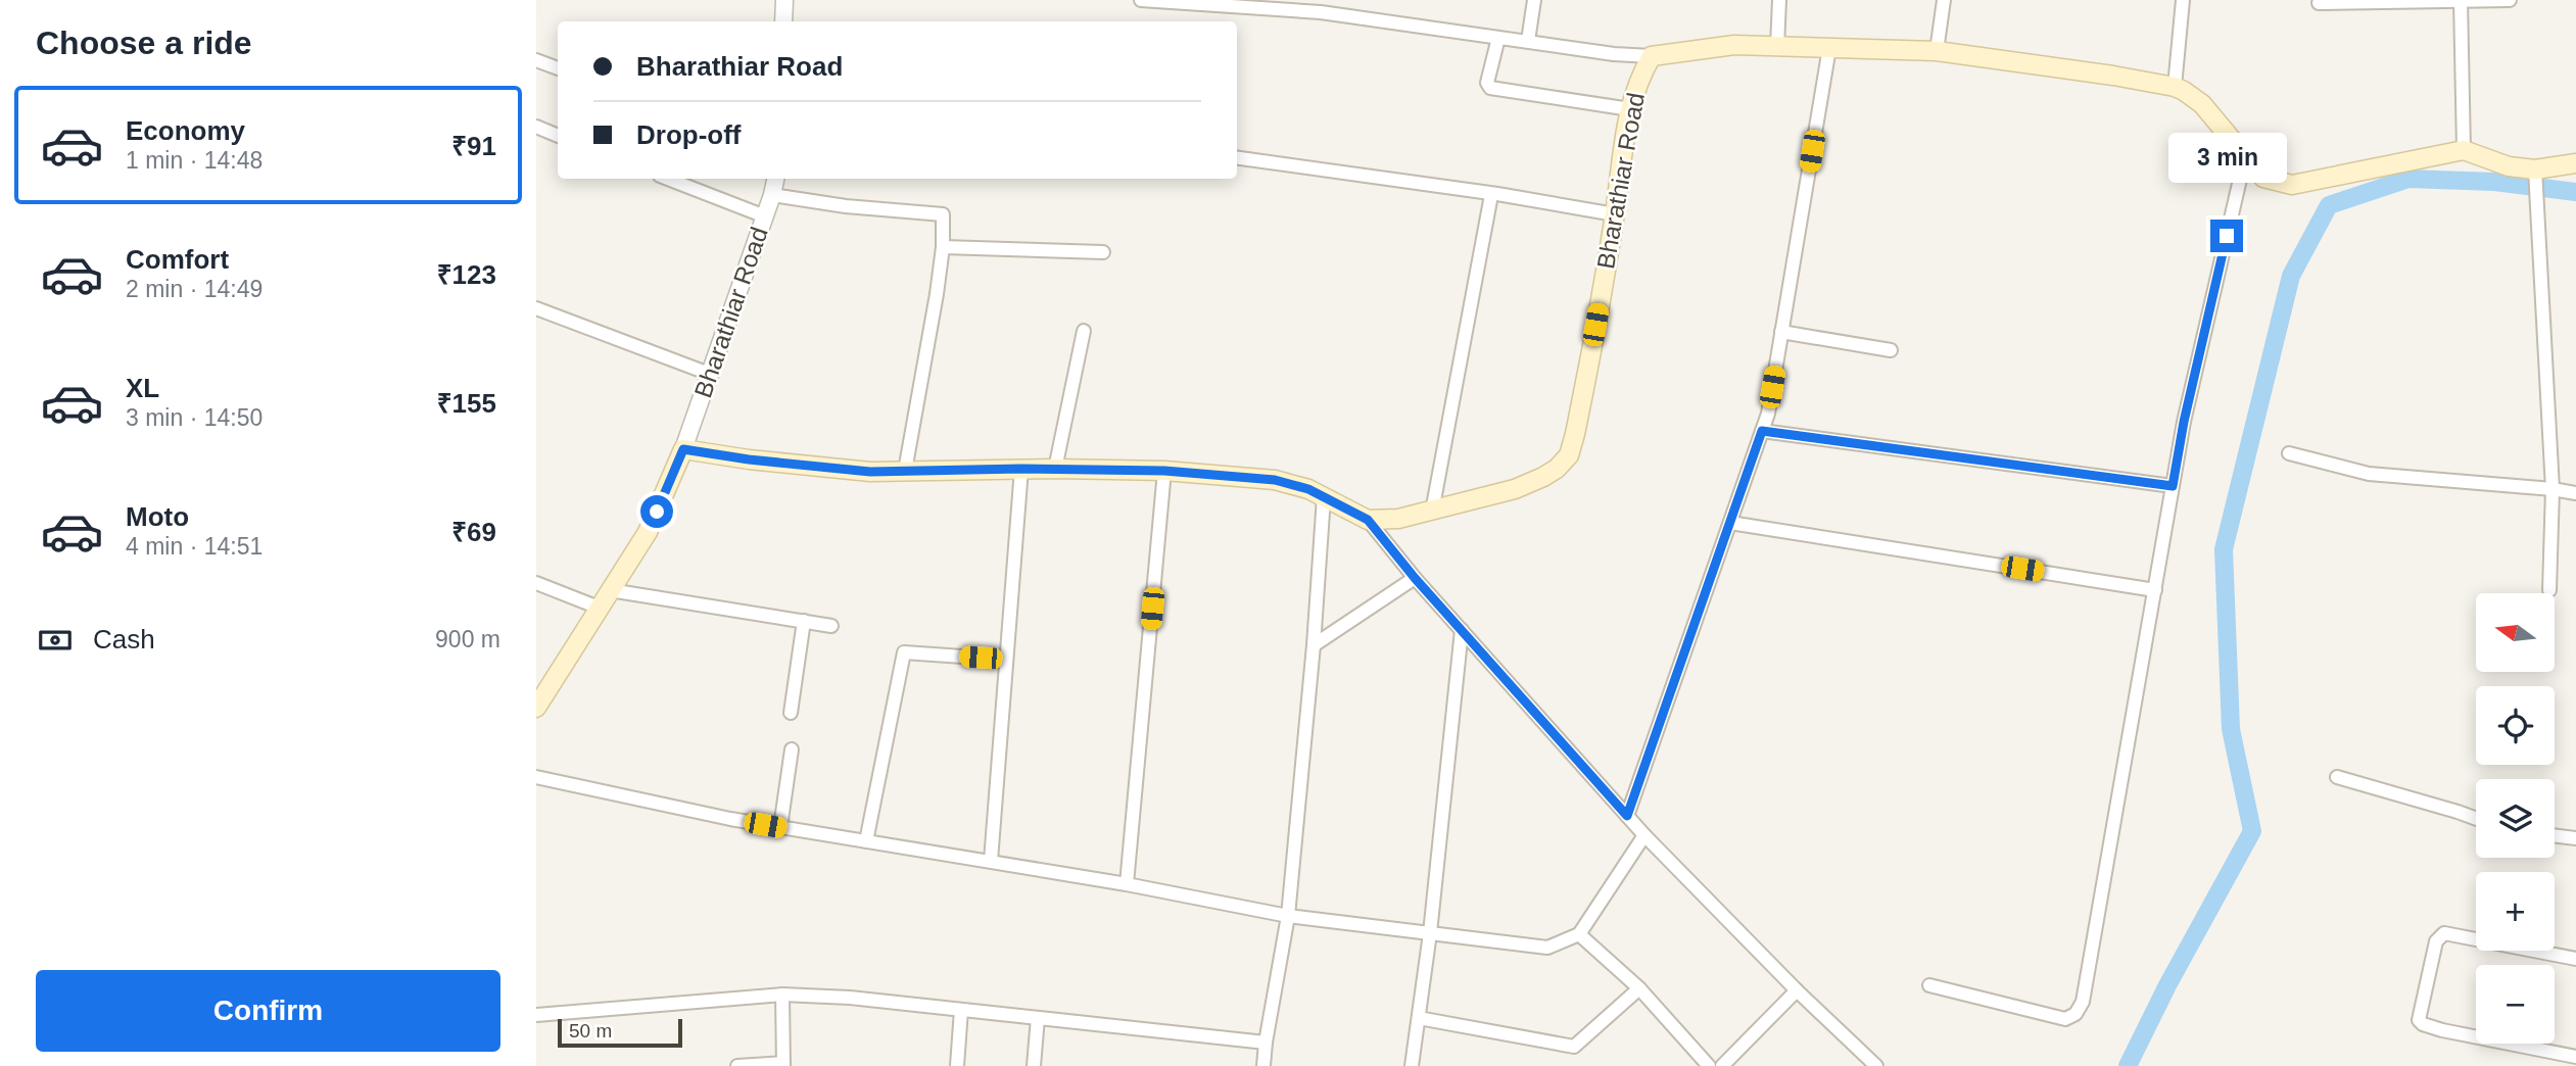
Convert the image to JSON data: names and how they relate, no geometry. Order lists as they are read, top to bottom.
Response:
{
  "streets": {
    "main road": ["Bharathiar Road"]
  },
  "scale_bar": "50 m",
  "north": "left",
  "page": {
    "heading": "Choose a ride",
    "banner": ["Bharathiar Road", "Drop-off"],
    "list": [
      {
        "name": "Economy",
        "note": "1 min · 14:48",
        "value": "₹91"
      },
      {
        "name": "Comfort",
        "note": "2 min · 14:49",
        "value": "₹123"
      },
      {
        "name": "XL",
        "note": "3 min · 14:50",
        "value": "₹155"
      },
      {
        "name": "Moto",
        "note": "4 min · 14:51",
        "value": "₹69"
      }
    ],
    "bubble": "3 min",
    "map_buttons": ["+", "−"],
    "pay": ["Cash", "900 m"],
    "buttons": "Confirm",
    "scale": "50 m"
  }
}
